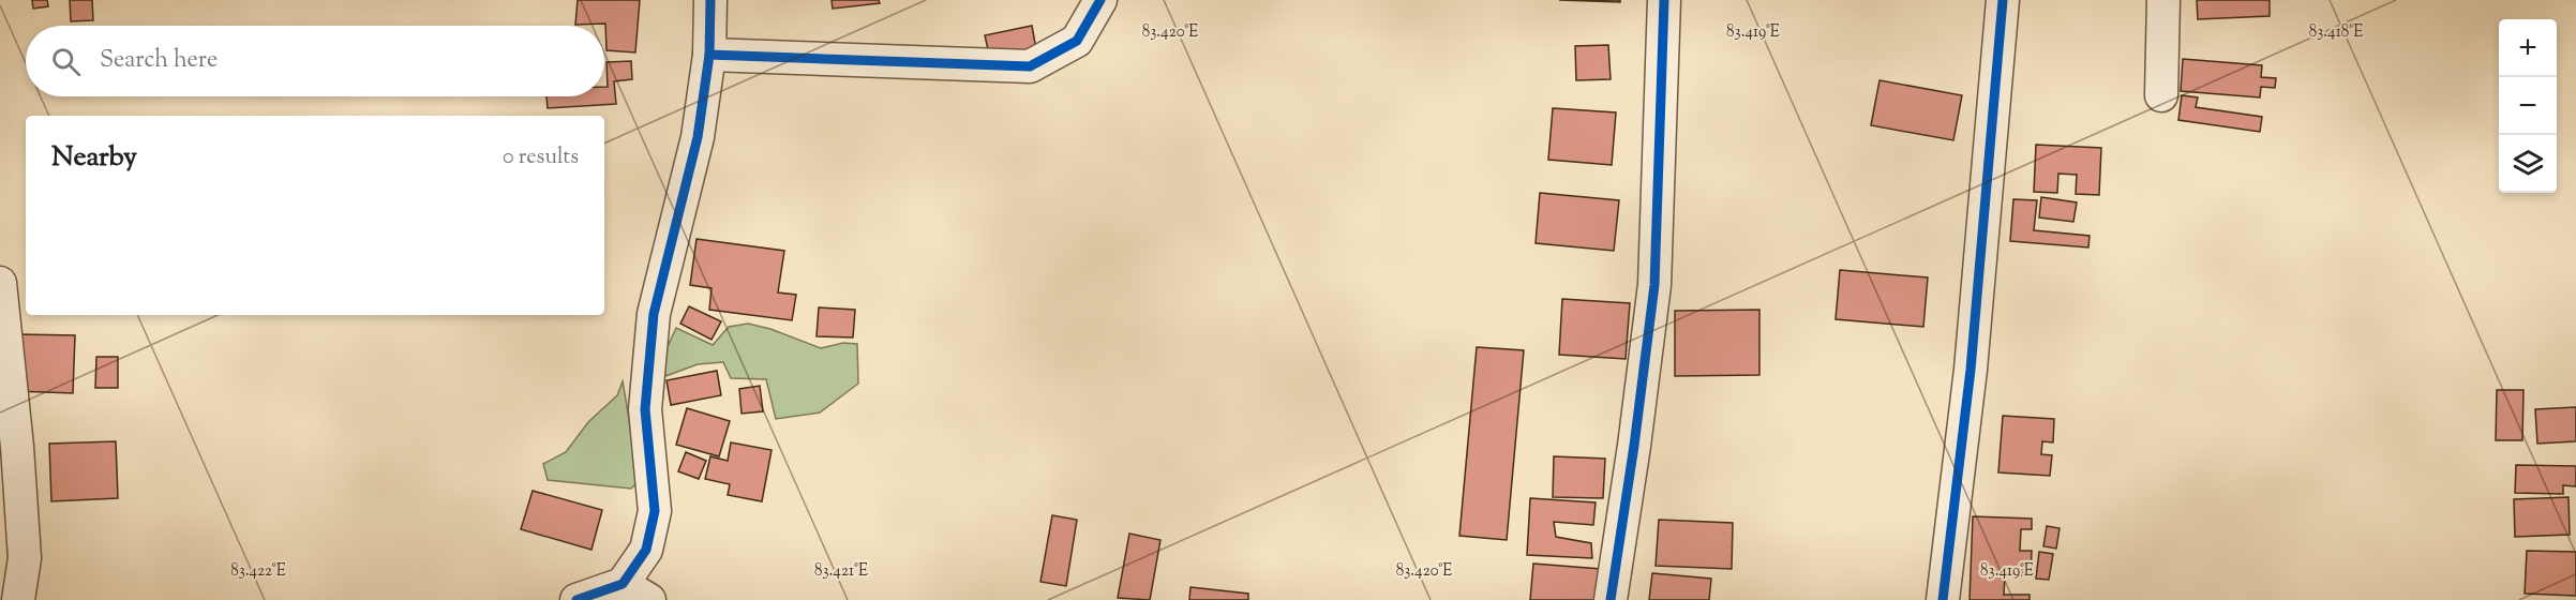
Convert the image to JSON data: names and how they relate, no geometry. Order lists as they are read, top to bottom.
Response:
{
  "page": {
    "map_buttons": ["+", "−"],
    "search": "Search here",
    "heading": ["Nearby", "0 results"]
  },
  "coordinates": [
    "83.420°E",
    "83.418°E",
    "83.419°E",
    "83.422°E",
    "83.421°E"
  ]
}
